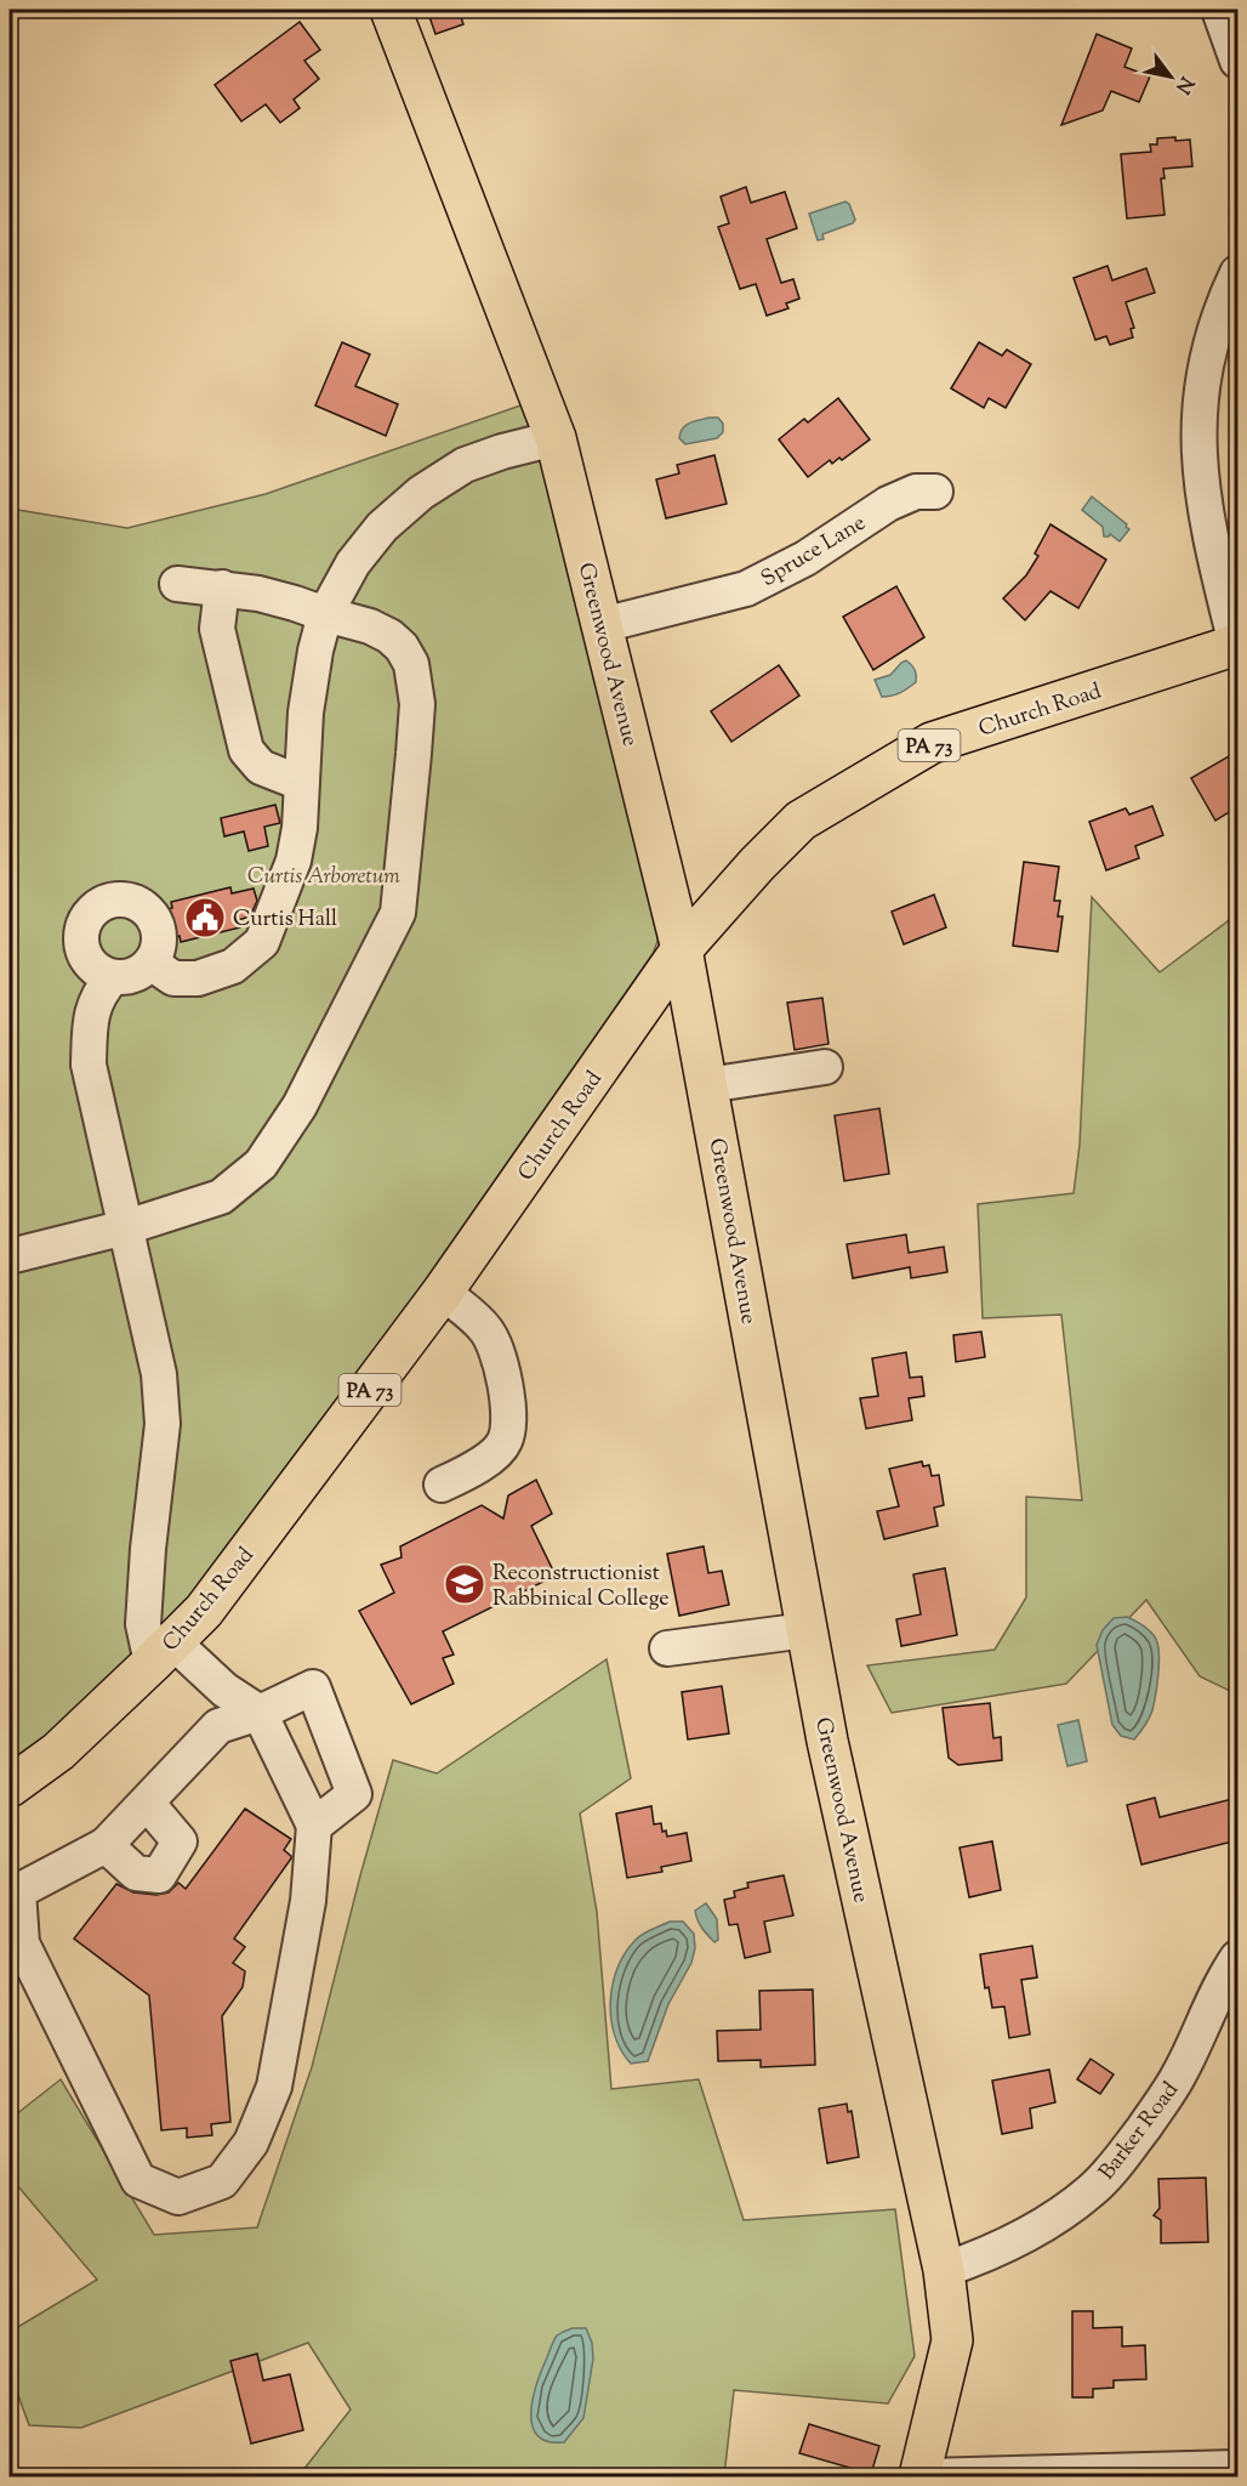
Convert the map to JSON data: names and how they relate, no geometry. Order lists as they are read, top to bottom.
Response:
{
  "streets": {
    "main road": ["Greenwood Avenue", "Church Road", "PA 73"],
    "street": ["Spruce Lane", "Barker Road"]
  },
  "crossings": [
    ["Spruce Lane", "Greenwood Avenue"],
    ["Greenwood Avenue", "Church Road"],
    ["Greenwood Avenue", "Barker Road"]
  ],
  "parks": ["Curtis Arboretum"],
  "places": {
    "public building": ["Curtis Hall"],
    "school or university": ["Reconstructionist Rabbinical College"]
  },
  "north": "bottom right"
}
